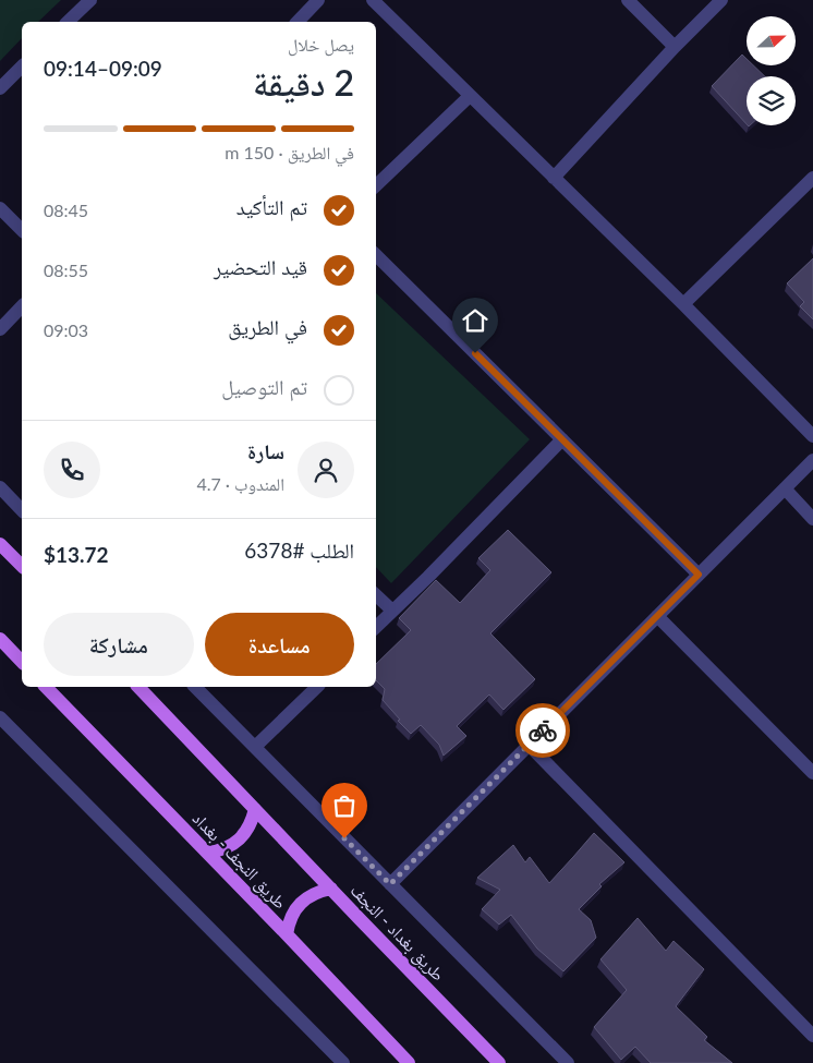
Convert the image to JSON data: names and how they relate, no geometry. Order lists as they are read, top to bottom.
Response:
{
  "streets": {
    "main road": ["طريق النجف - بغداد", "طريق بغداد - النجف"]
  },
  "north": "right",
  "page": {
    "heading": ["2 دقيقة", "يصل خلال", "09:09–09:14"],
    "panel": [
      "سارة",
      "المندوب · 4.7",
      "الطلب #6378",
      "$13.72"
    ],
    "bar": "في الطريق · 150 m",
    "list": [
      ["تم التأكيد", "08:45"],
      ["قيد التحضير", "08:55"],
      ["في الطريق", "09:03"],
      "تم التوصيل"
    ],
    "buttons": ["مساعدة", "مشاركة"]
  }
}
